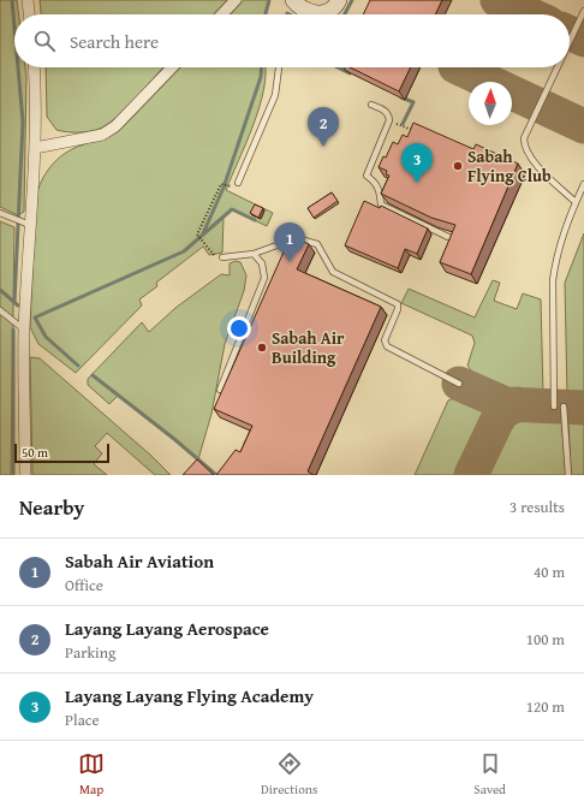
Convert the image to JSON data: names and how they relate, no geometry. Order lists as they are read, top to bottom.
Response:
{
  "places": ["Sabah Flying Club", "Sabah Air Building"],
  "scale_bar": "50 m",
  "north": "top",
  "page": {
    "search": "Search here",
    "pins": ["2", "3", "1"],
    "scale": "50 m",
    "heading": ["Nearby", "3 results"],
    "list": [
      {
        "mark": "1",
        "name": "Sabah Air Aviation",
        "note": "Office",
        "value": "40 m"
      },
      {
        "mark": "2",
        "name": "Layang Layang Aerospace",
        "note": "Parking",
        "value": "100 m"
      },
      {
        "mark": "3",
        "name": "Layang Layang Flying Academy",
        "note": "Place",
        "value": "120 m"
      }
    ],
    "nav": ["Map", "Directions", "Saved"]
  }
}
